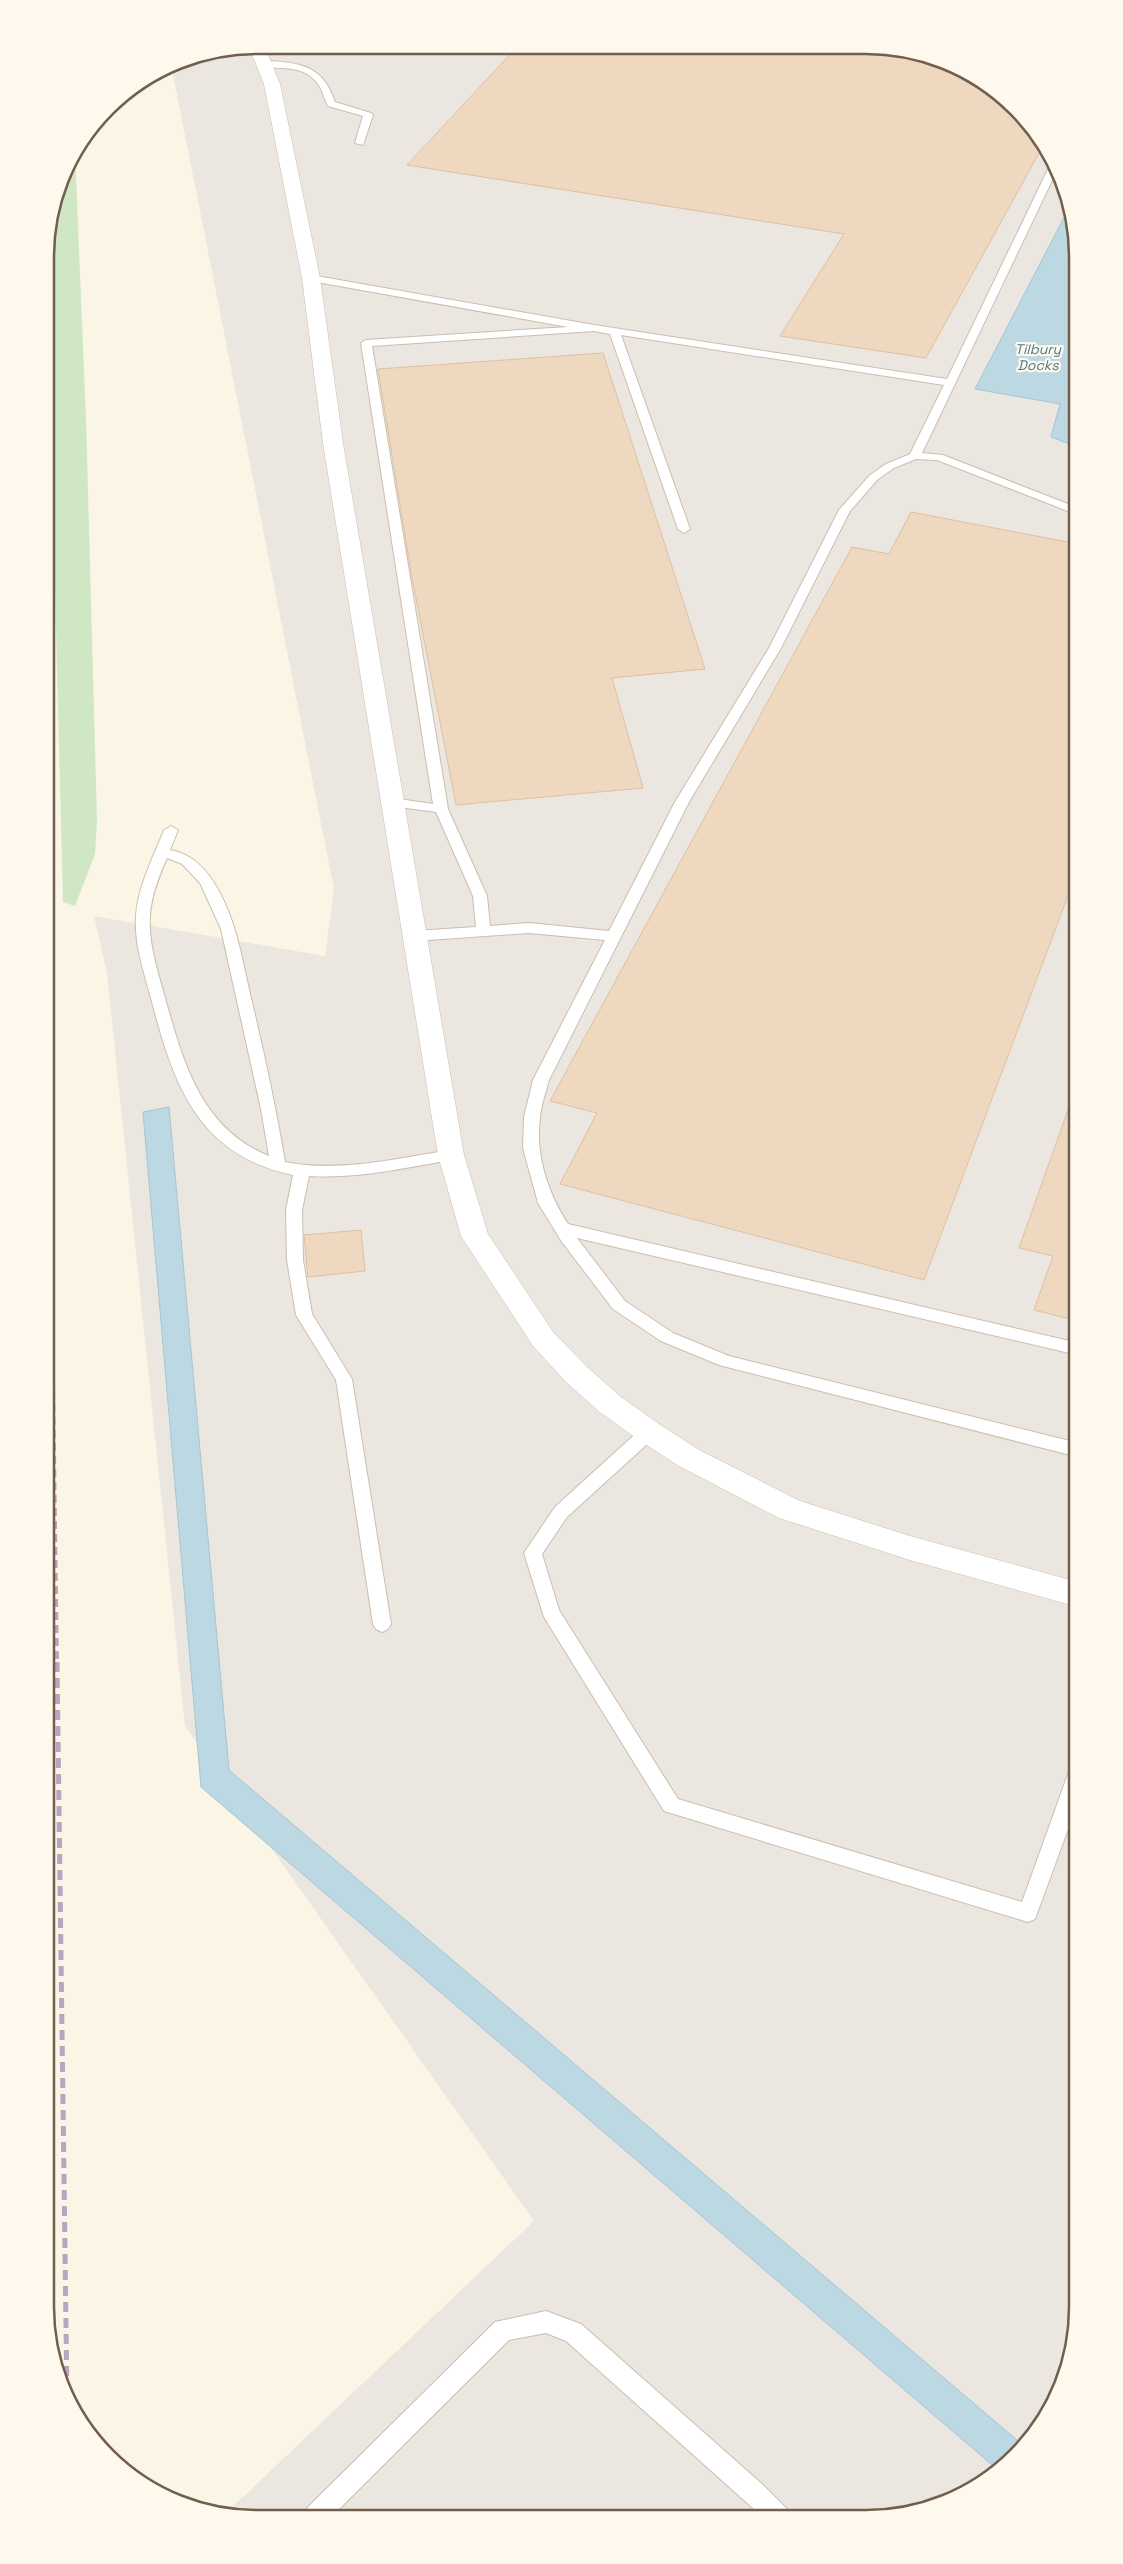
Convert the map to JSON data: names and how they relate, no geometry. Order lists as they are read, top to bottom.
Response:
{
  "water": ["Tilbury Docks"]
}
